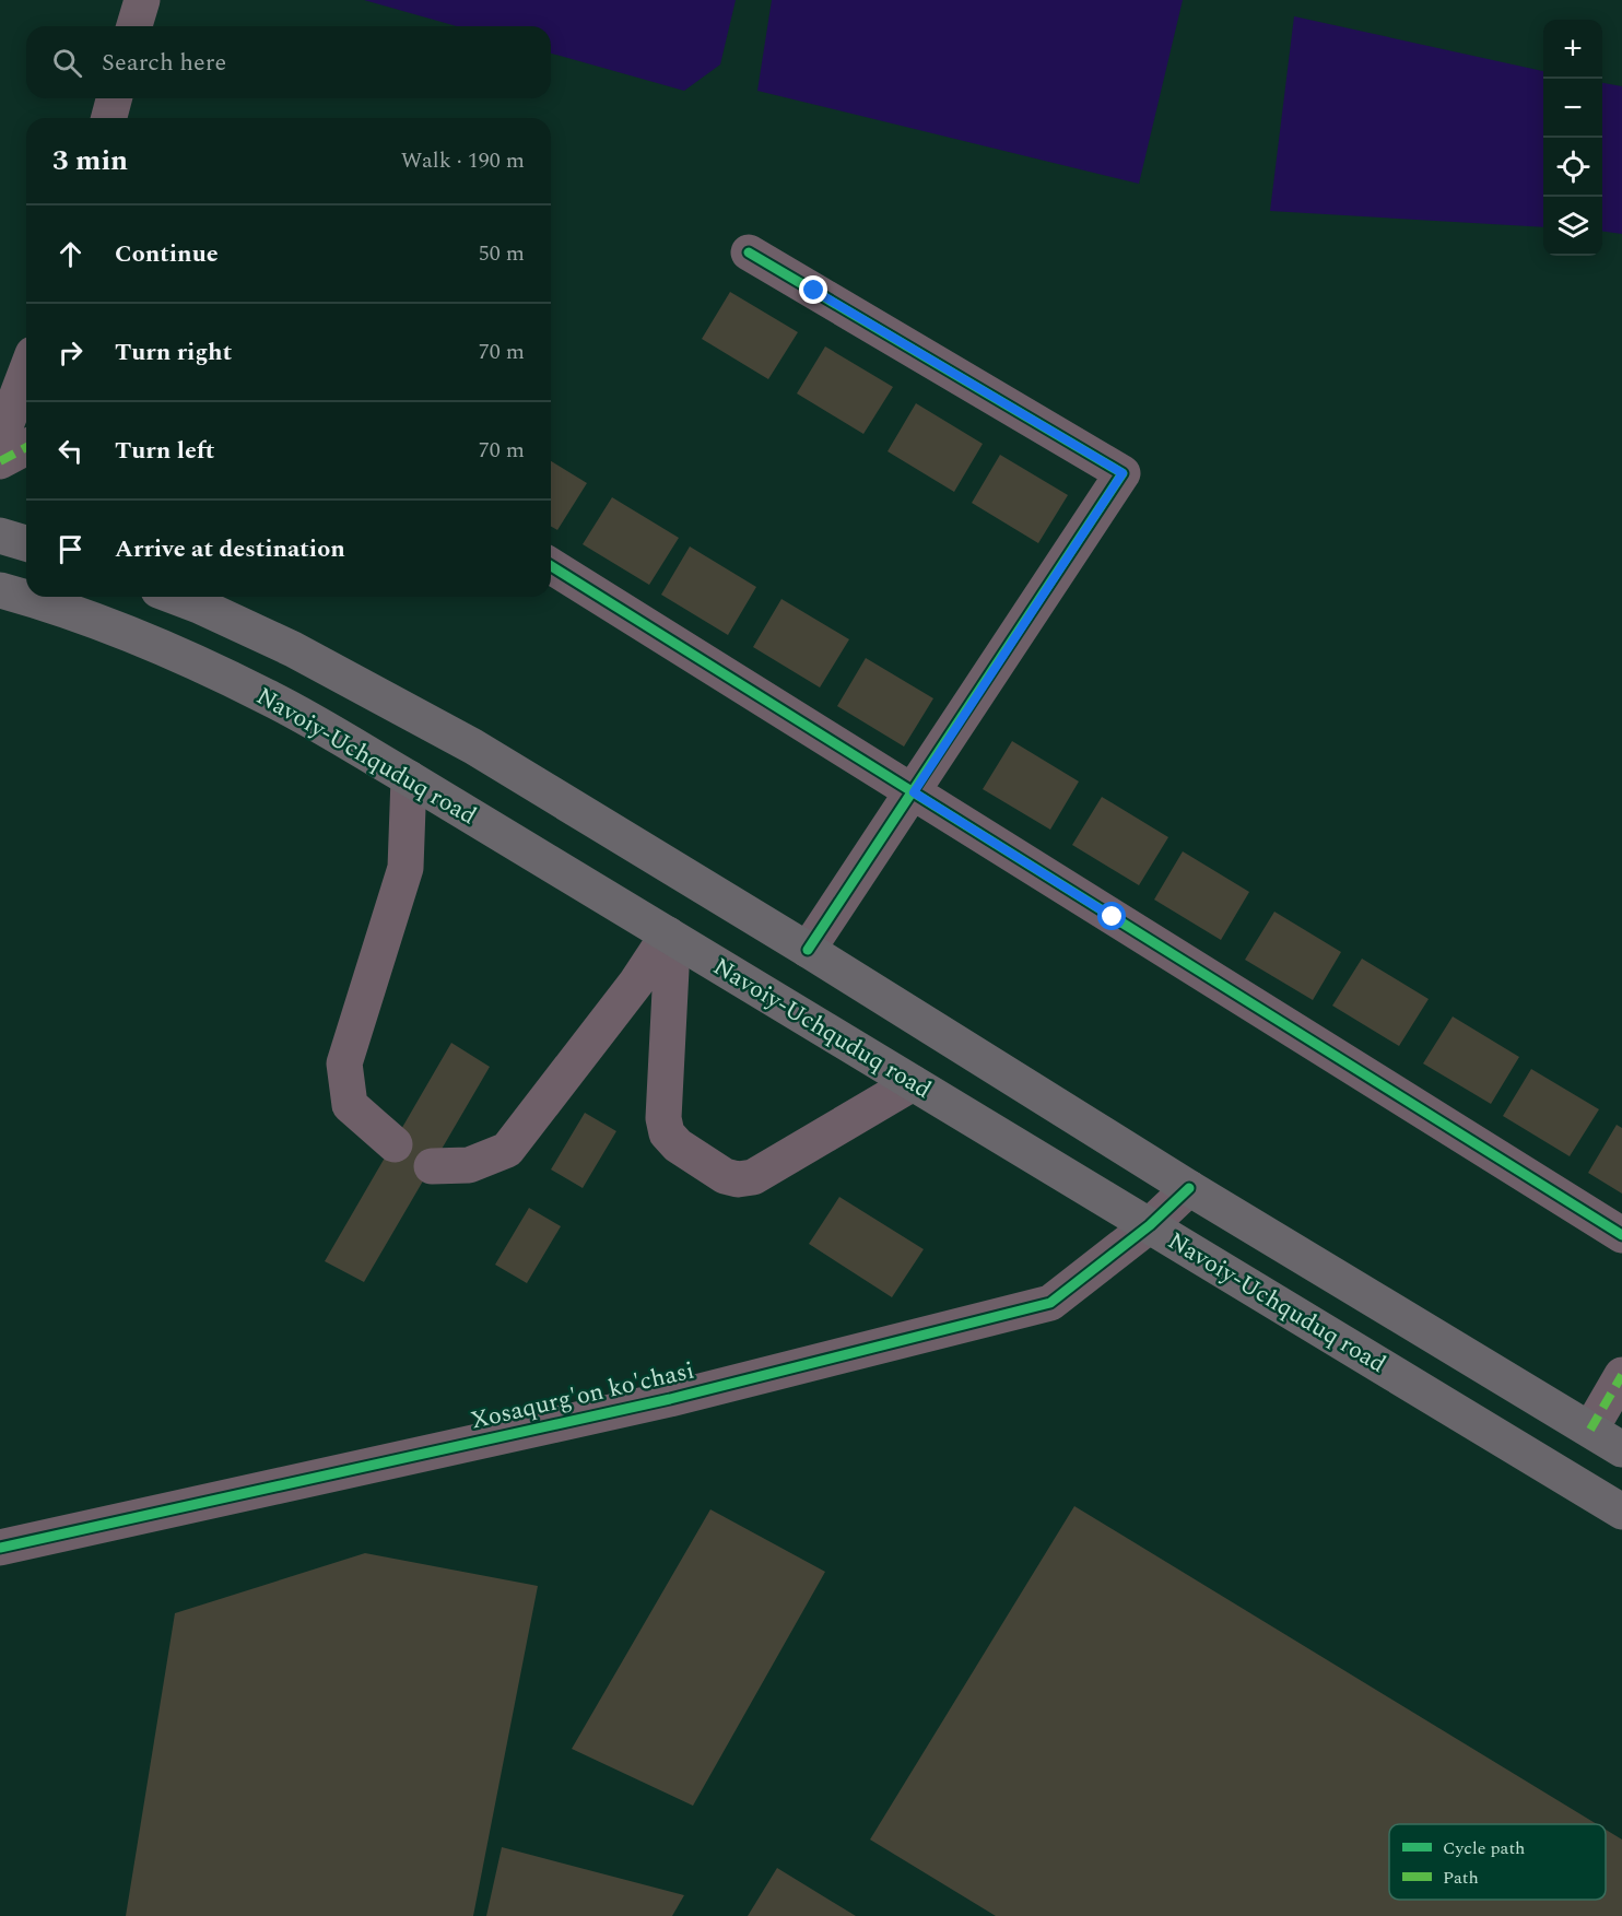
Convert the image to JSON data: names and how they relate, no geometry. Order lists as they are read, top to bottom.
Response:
{
  "streets": {
    "highway": ["Navoiy-Uchquduq road"],
    "street": ["Xosaqurg'on ko'chasi"]
  },
  "crossings": [
    ["Navoiy-Uchquduq road", "Xosaqurg'on ko'chasi"]
  ],
  "legend": ["Cycle path", "Path"],
  "page": {
    "map_buttons": ["+", "−"],
    "search": "Search here",
    "heading": ["3 min", "Walk · 190 m"],
    "list": [
      ["Continue", "50 m"],
      ["Turn right", "70 m"],
      ["Turn left", "70 m"],
      "Arrive at destination"
    ]
  }
}
